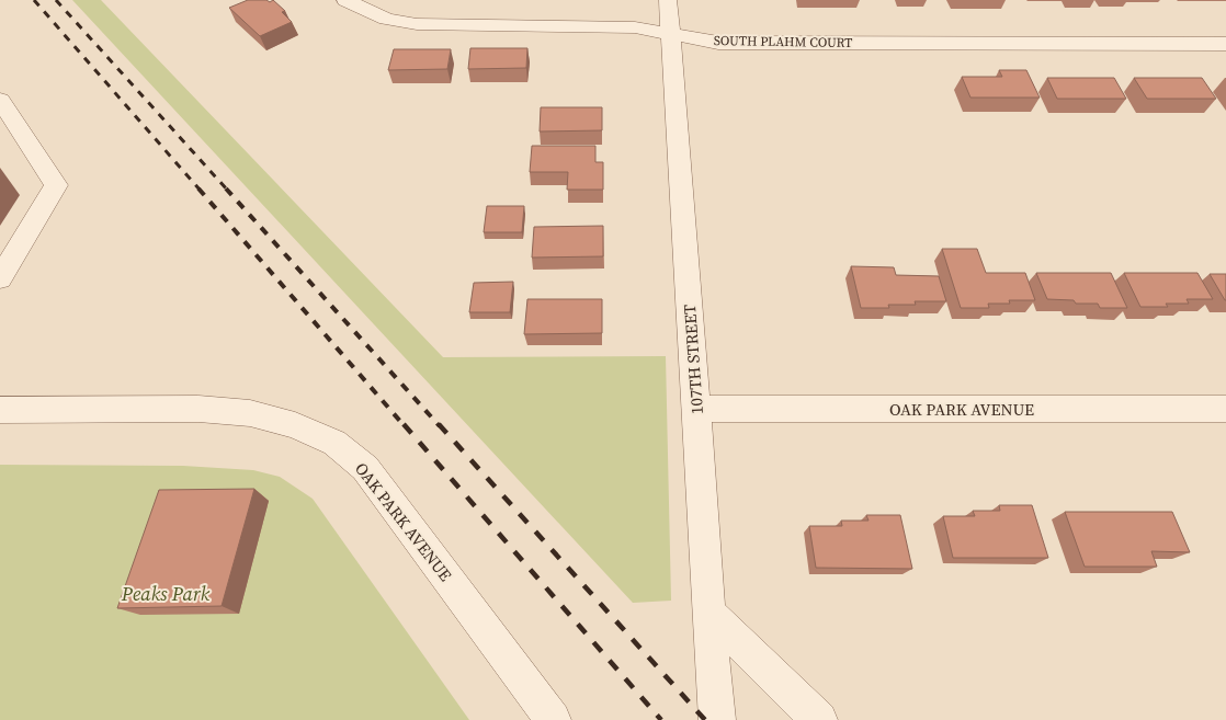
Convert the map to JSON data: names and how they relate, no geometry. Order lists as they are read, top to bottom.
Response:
{
  "streets": {
    "street": ["SOUTH PLAHM COURT", "107TH STREET", "OAK PARK AVENUE"]
  },
  "crossings": [
    ["SOUTH PLAHM COURT", "107TH STREET"],
    ["107TH STREET", "OAK PARK AVENUE"]
  ],
  "parks": ["Peaks Park"]
}
